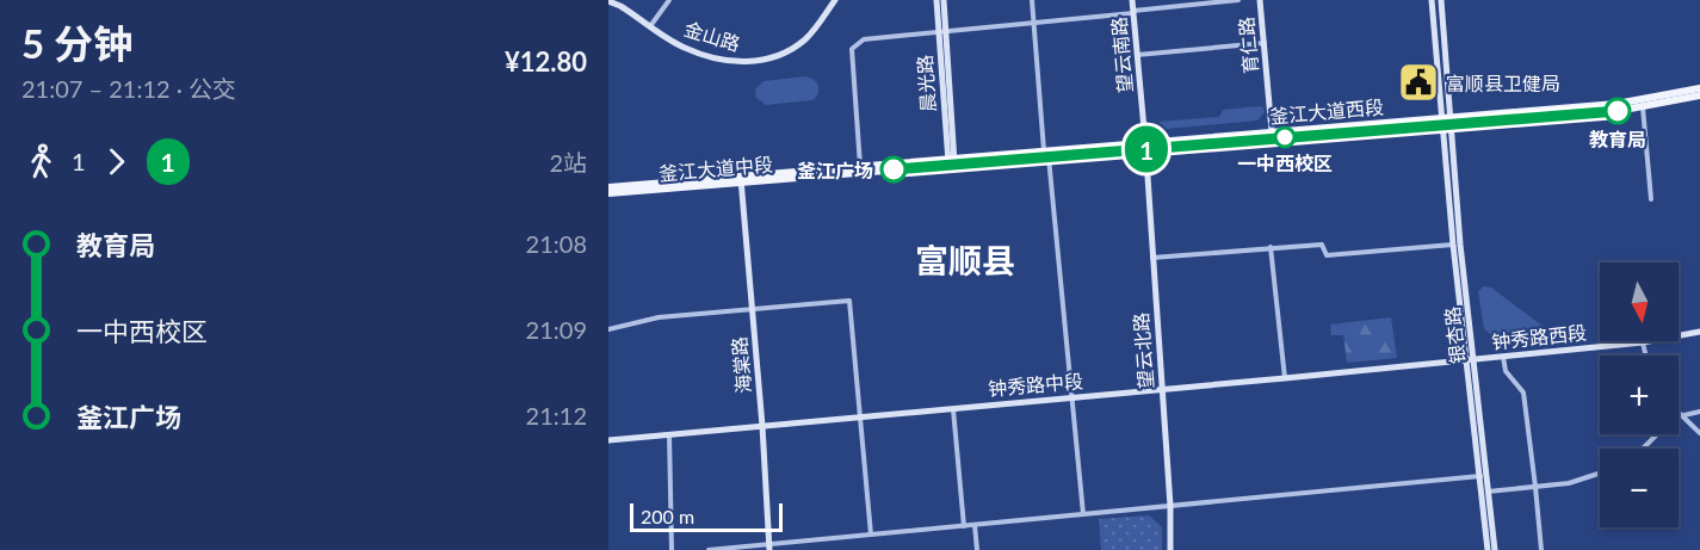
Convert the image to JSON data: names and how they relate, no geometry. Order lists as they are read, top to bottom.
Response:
{
  "streets": {
    "main road": ["釜江大道西段", "釜江大道中段"],
    "street": [
      "金山路",
      "育仁路",
      "望云南路",
      "晨光路",
      "银杏路",
      "钟秀路西段",
      "望云北路",
      "海棠路",
      "钟秀路中段"
    ]
  },
  "crossings": [
    ["育仁路", "釜江大道西段"],
    ["望云南路", "釜江大道西段"],
    ["望云南路", "望云北路"],
    ["晨光路", "釜江大道西段"],
    ["晨光路", "釜江大道中段"],
    ["釜江大道西段", "釜江大道中段"],
    ["釜江大道西段", "银杏路"],
    ["釜江大道西段", "望云北路"],
    ["釜江大道中段", "海棠路"],
    ["银杏路", "钟秀路西段"],
    ["银杏路", "钟秀路中段"],
    ["钟秀路西段", "钟秀路中段"],
    ["望云北路", "钟秀路中段"],
    ["海棠路", "钟秀路中段"]
  ],
  "districts": ["富顺县"],
  "places": {
    "public building": ["富顺县卫健局"],
    "other": ["教育局", "一中西校区", "釜江广场"]
  },
  "lines": ["bus line 1"],
  "scale_bar": "200 m",
  "north": "bottom",
  "page": {
    "heading": ["5 分钟", "21:07 – 21:12 · 公交", "¥12.80"],
    "on_map": "1",
    "legs": ["1", "1", "2站"],
    "list": [
      {
        "name": "教育局",
        "value": "21:08"
      },
      {
        "name": "一中西校区",
        "value": "21:09"
      },
      {
        "name": "釜江广场",
        "value": "21:12"
      }
    ],
    "map_buttons": ["+", "−"],
    "scale": "200 m"
  }
}
